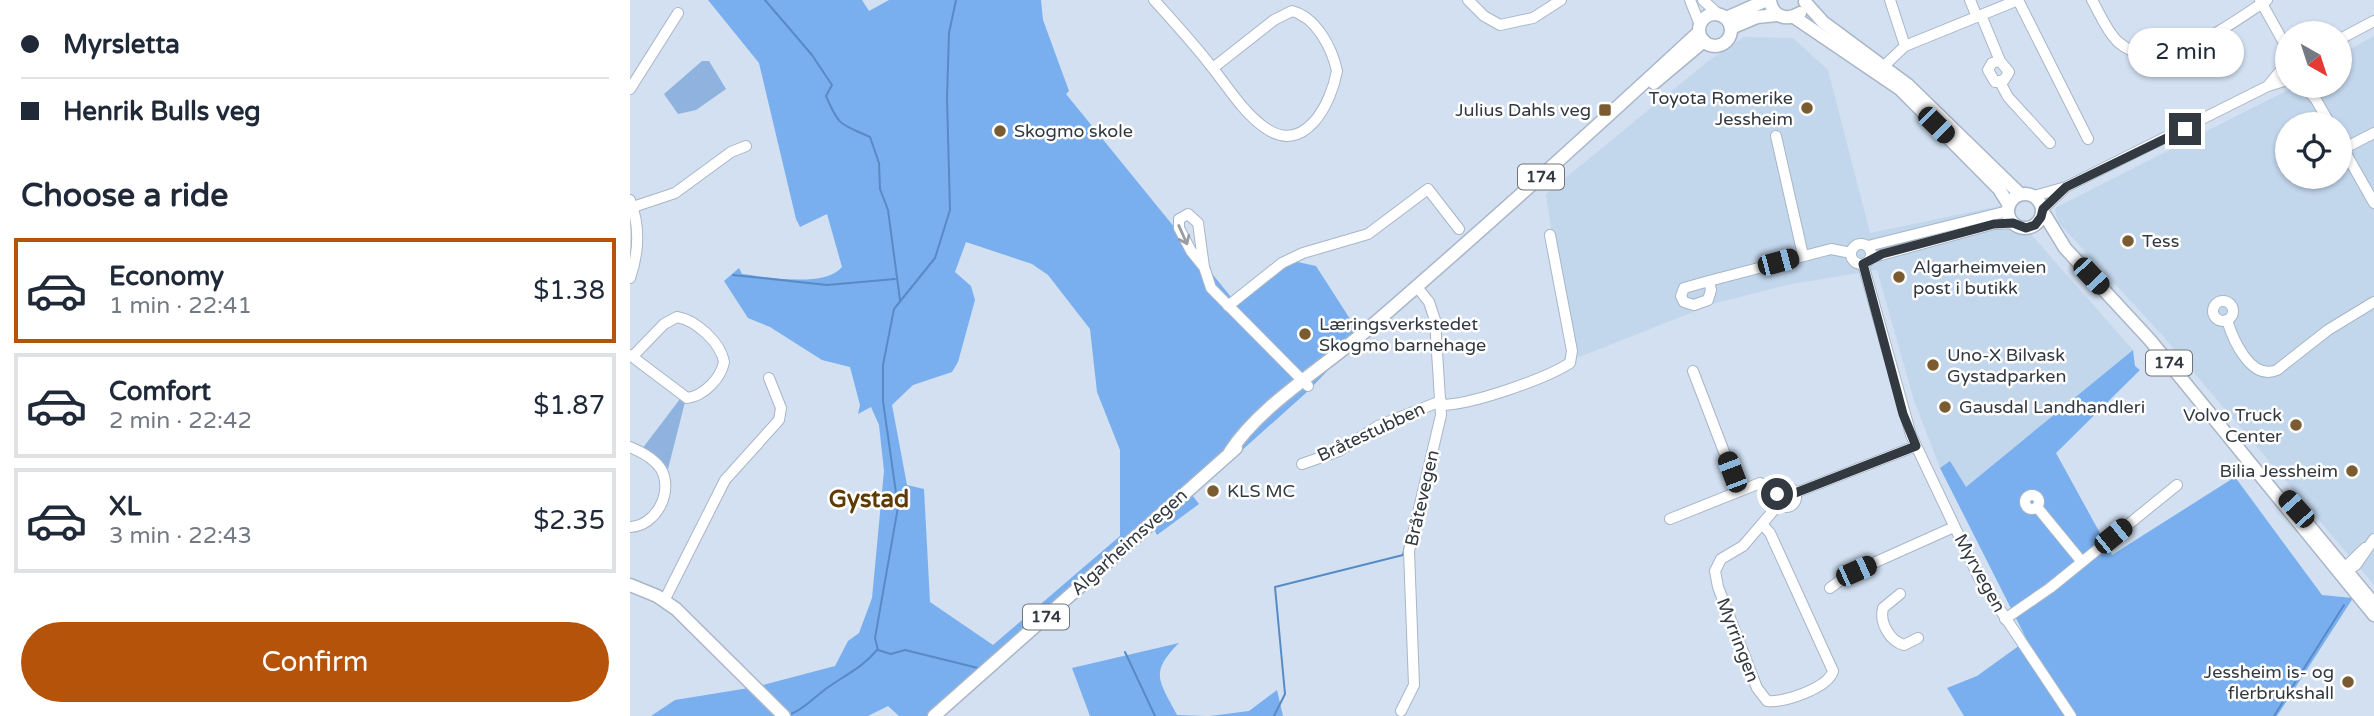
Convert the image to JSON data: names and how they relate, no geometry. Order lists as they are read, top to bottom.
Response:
{
  "streets": {
    "main road": ["174", "Algarheimsvegen"],
    "street": [
      "Bråtestubben",
      "Bråtevegen",
      "Myrvegen",
      "Myrringen"
    ]
  },
  "crossings": [
    ["174", "Algarheimsvegen"],
    ["Bråtestubben", "Bråtevegen"],
    ["Bråtevegen", "Algarheimsvegen"]
  ],
  "districts": ["Gystad"],
  "places": {
    "other": [
      "Toyota Romerike Jessheim",
      "Skogmo skole",
      "Tess",
      "Algarheimveien post i butikk",
      "Læringsverkstedet Skogmo barnehage",
      "Uno-X Bilvask Gystadparken",
      "Gausdal Landhandleri",
      "Volvo Truck Center",
      "Bilia Jessheim",
      "KLS MC",
      "Jessheim is- og flerbrukshall"
    ],
    "transit": ["Julius Dahls veg"]
  },
  "north": "bottom right",
  "page": {
    "banner": ["Myrsletta", "Henrik Bulls veg"],
    "bubble": "2 min",
    "heading": "Choose a ride",
    "list": [
      {
        "name": "Economy",
        "note": "1 min · 22:41",
        "value": "$1.38"
      },
      {
        "name": "Comfort",
        "note": "2 min · 22:42",
        "value": "$1.87"
      },
      {
        "name": "XL",
        "note": "3 min · 22:43",
        "value": "$2.35"
      }
    ],
    "buttons": "Confirm"
  }
}
